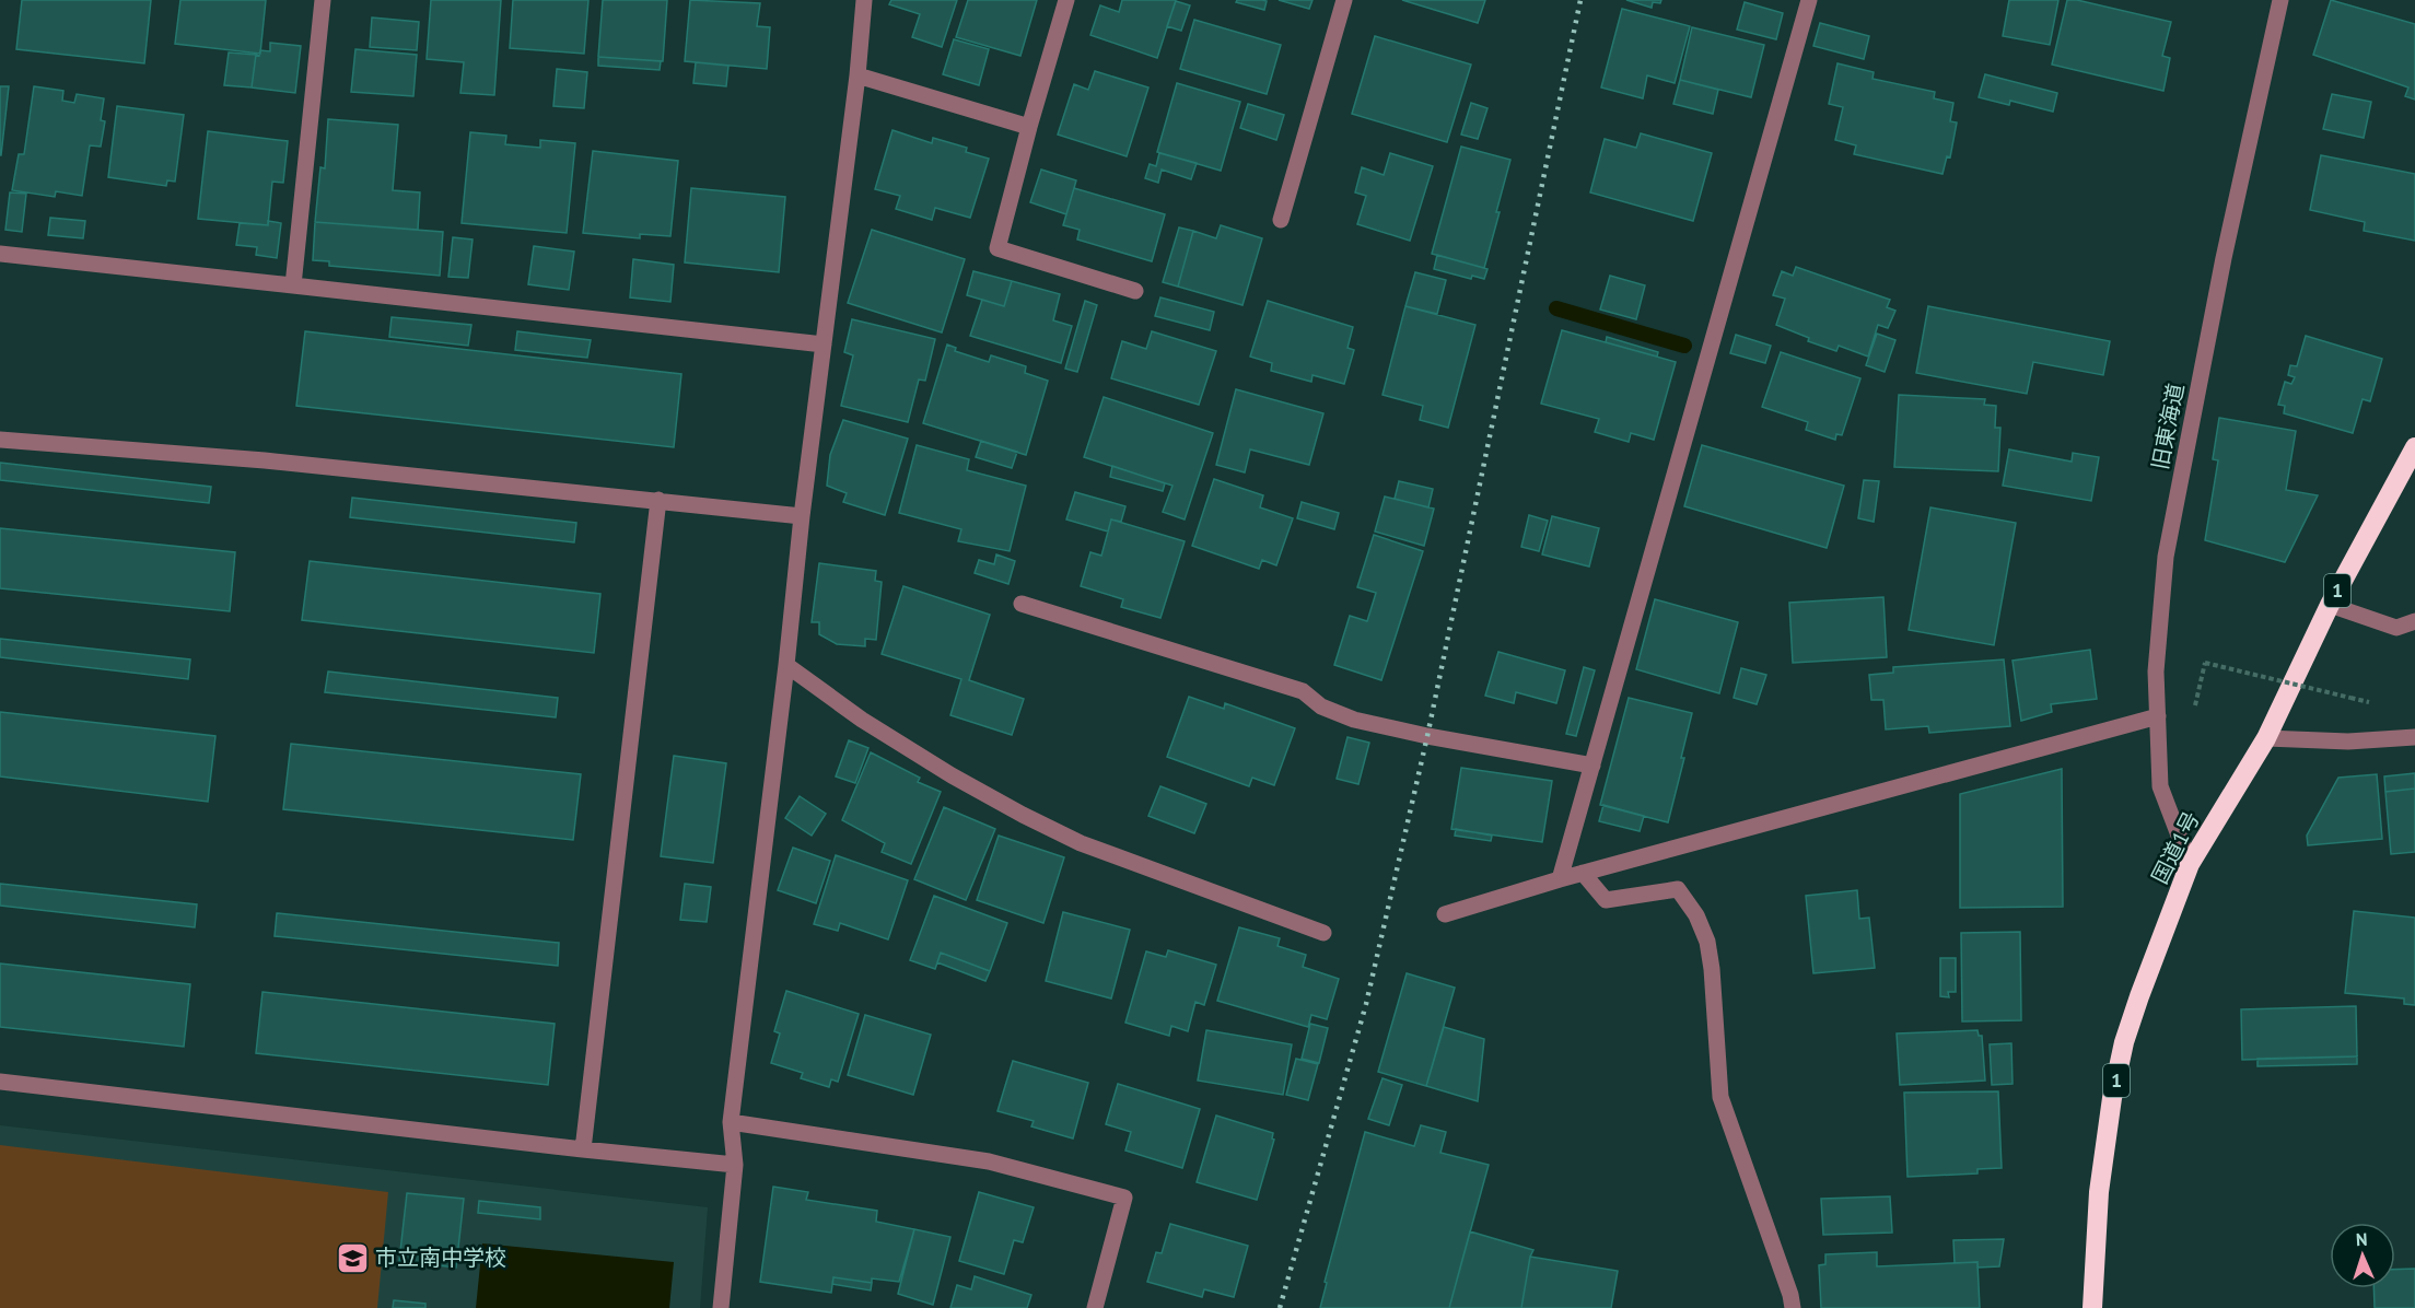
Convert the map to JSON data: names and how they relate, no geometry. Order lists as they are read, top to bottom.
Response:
{
  "streets": {
    "highway": ["1", "国道1号"],
    "street": ["旧東海道"]
  },
  "crossings": [
    ["旧東海道", "国道1号"]
  ],
  "places": {
    "school or university": ["市立南中学校"]
  },
  "north": "top"
}
